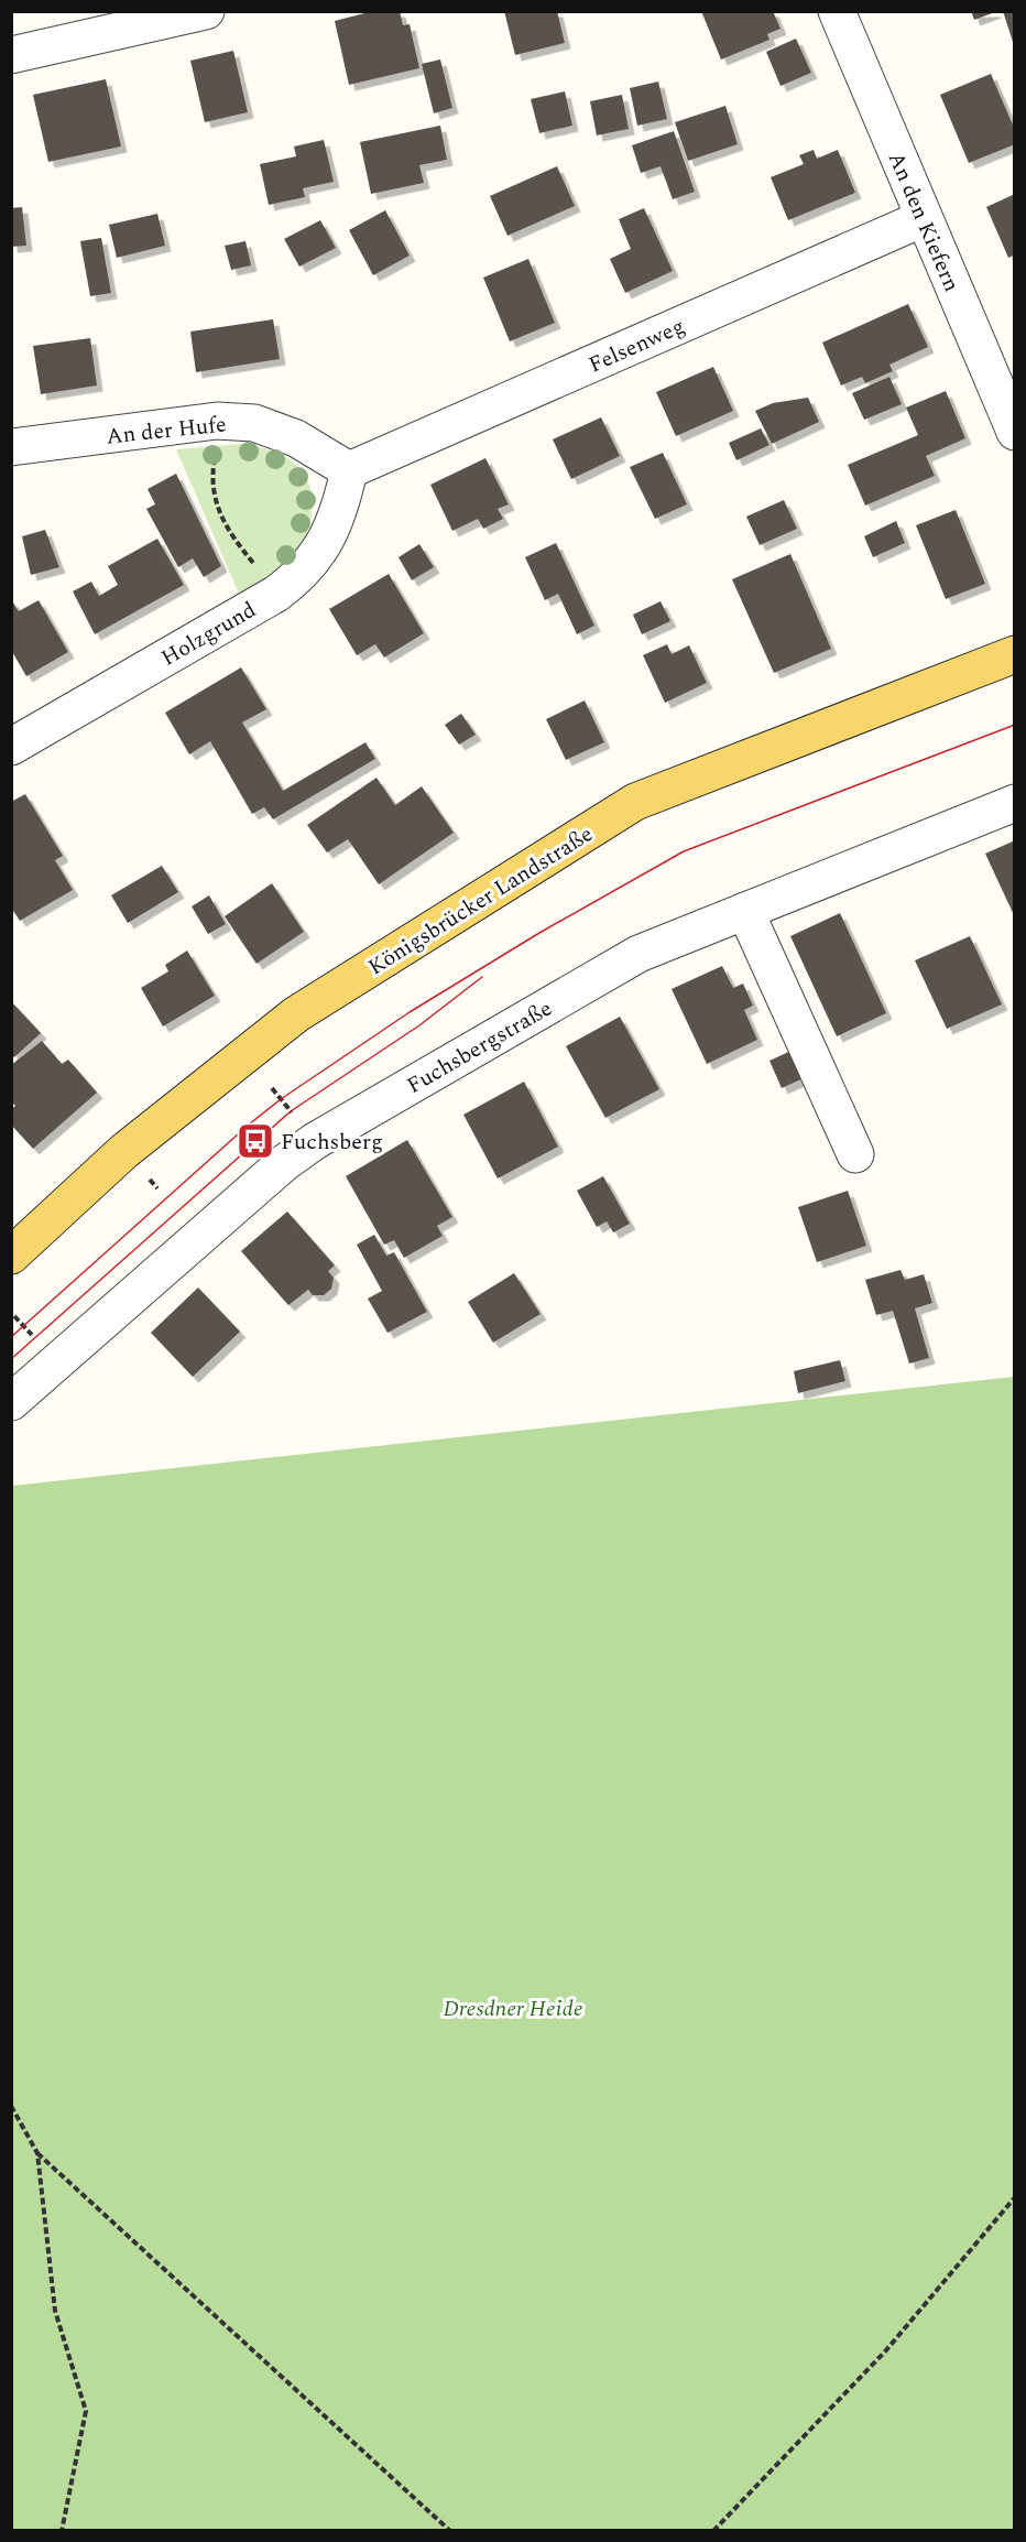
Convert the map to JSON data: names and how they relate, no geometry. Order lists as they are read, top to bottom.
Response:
{
  "streets": {
    "main road": ["Königsbrücker Landstraße"],
    "street": [
      "An den Kiefern",
      "Felsenweg",
      "An der Hufe",
      "Holzgrund",
      "Fuchsbergstraße"
    ]
  },
  "crossings": [
    ["An den Kiefern", "Felsenweg"],
    ["Felsenweg", "An der Hufe"],
    ["Felsenweg", "Holzgrund"],
    ["An der Hufe", "Holzgrund"]
  ],
  "parks": ["Dresdner Heide"],
  "places": {
    "bus stop": ["Fuchsberg"]
  }
}
